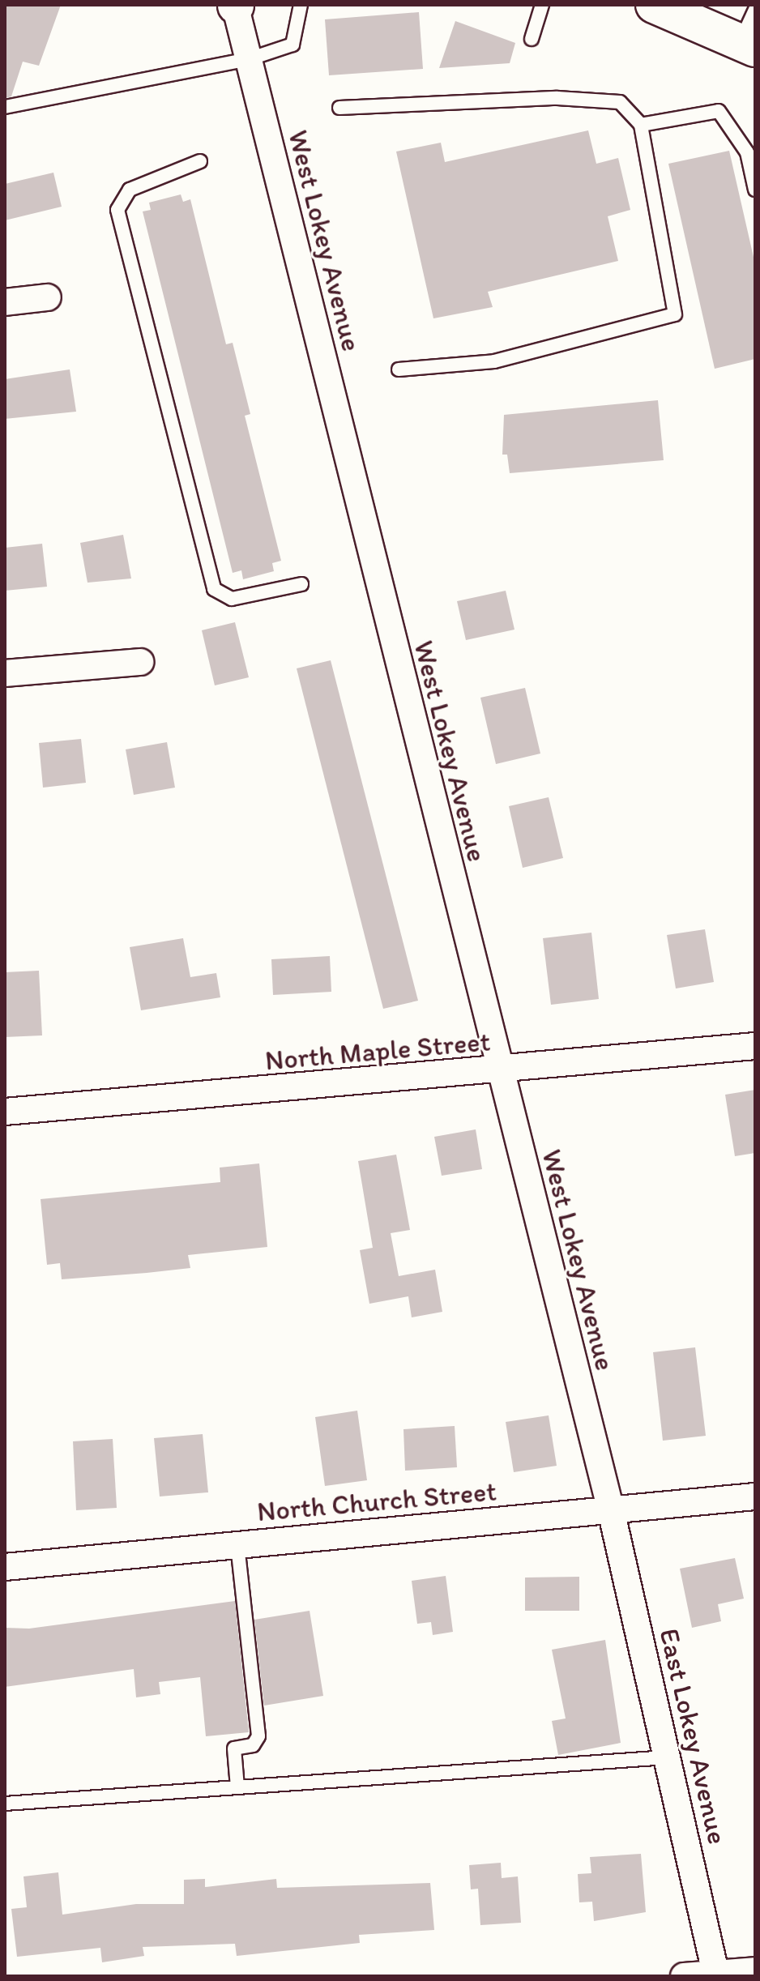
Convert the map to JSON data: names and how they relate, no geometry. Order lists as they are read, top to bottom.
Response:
{
  "streets": {
    "street": [
      "West Lokey Avenue",
      "North Maple Street",
      "North Church Street",
      "East Lokey Avenue"
    ]
  },
  "crossings": [
    ["West Lokey Avenue", "North Maple Street"],
    ["West Lokey Avenue", "North Church Street"],
    ["West Lokey Avenue", "East Lokey Avenue"],
    ["North Church Street", "East Lokey Avenue"]
  ]
}
